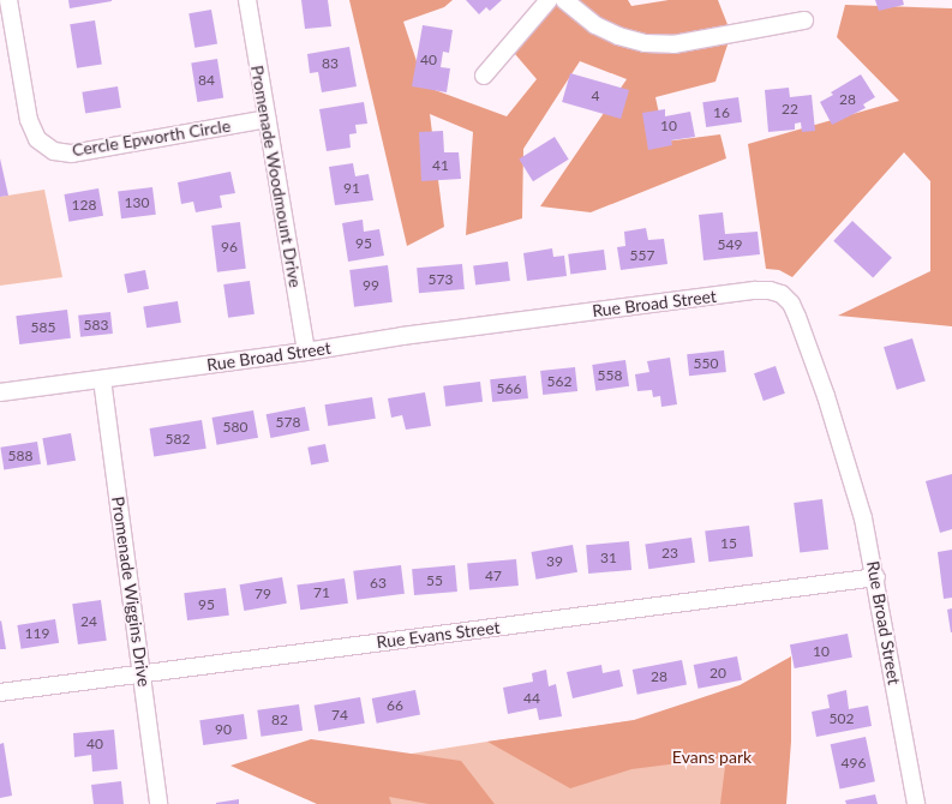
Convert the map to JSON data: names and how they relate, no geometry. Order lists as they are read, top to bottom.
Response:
{
  "streets": {
    "street": [
      "Cercle Epworth Circle",
      "Promenade Woodmount Drive",
      "Rue Broad Street",
      "Promenade Wiggins Drive",
      "Rue Evans Street"
    ]
  },
  "crossings": [
    ["Cercle Epworth Circle", "Promenade Woodmount Drive"],
    ["Promenade Woodmount Drive", "Rue Broad Street"],
    ["Rue Broad Street", "Promenade Wiggins Drive"],
    ["Rue Broad Street", "Rue Evans Street"],
    ["Promenade Wiggins Drive", "Rue Evans Street"]
  ],
  "parks": ["Evans park"],
  "house_numbers": [
    "40",
    "83",
    "84",
    "4",
    "28",
    "22",
    "16",
    "10",
    "41",
    "91",
    "130",
    "128",
    "95",
    "549",
    "96",
    "557",
    "573",
    "99",
    "583",
    "585",
    "550",
    "558",
    "562",
    "566",
    "578",
    "580",
    "582",
    "588",
    "15",
    "23",
    "31",
    "39",
    "47",
    "55",
    "63",
    "71",
    "79",
    "95",
    "24",
    "119",
    "10",
    "20",
    "28",
    "44",
    "66",
    "74",
    "502",
    "82",
    "90",
    "40",
    "496"
  ]
}
